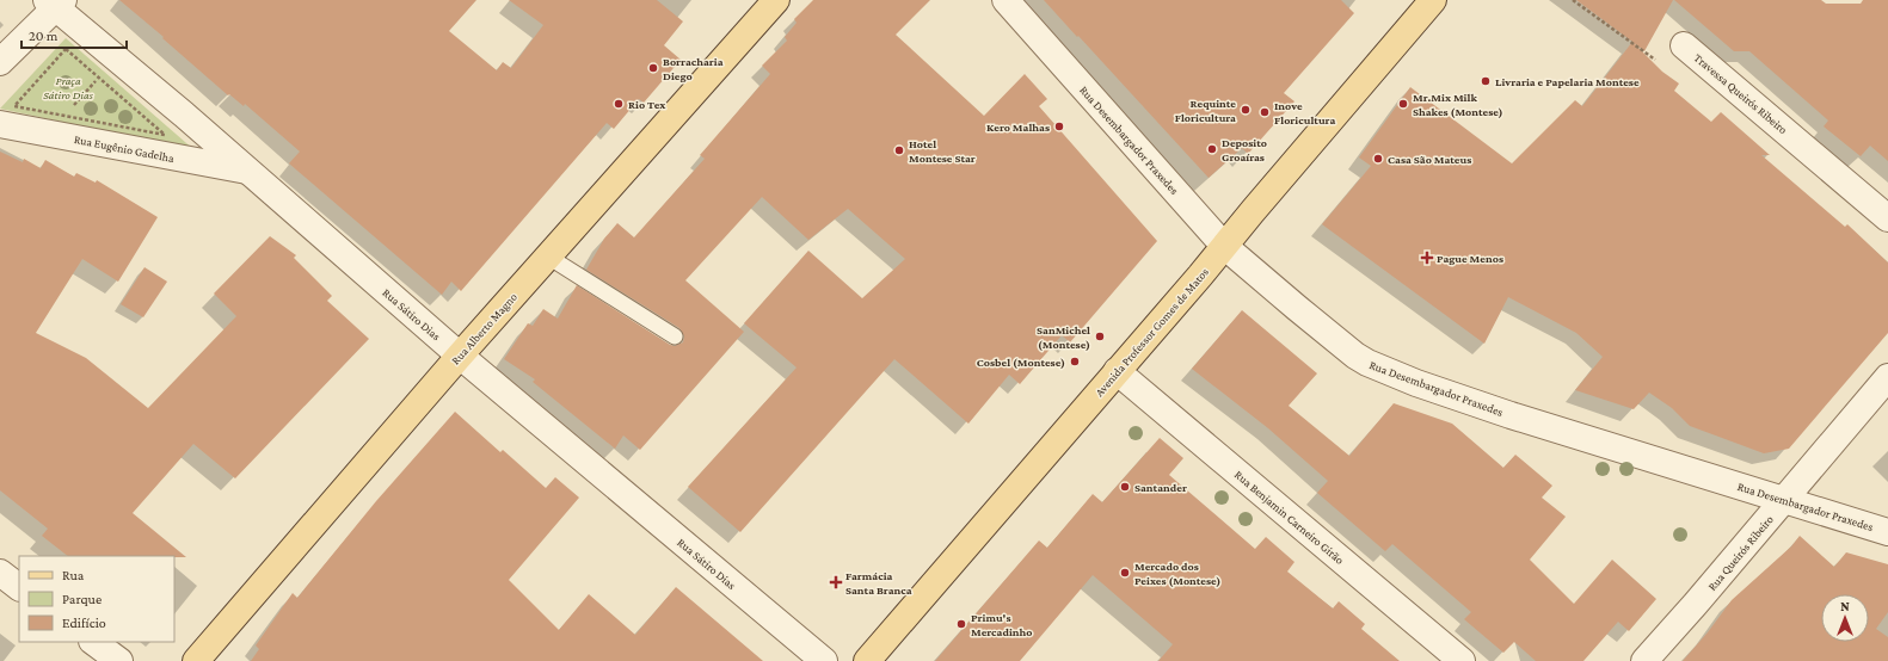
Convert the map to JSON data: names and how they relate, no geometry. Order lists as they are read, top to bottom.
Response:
{
  "streets": {
    "main road": ["Rua Alberto Magno", "Avenida Professor Gomes de Matos"],
    "street": [
      "Travessa Queirós Ribeiro",
      "Rua Desembargador Praxedes",
      "Rua Eugênio Gadelha",
      "Rua Sátiro Dias",
      "Rua Benjamin Carneiro Girão",
      "Rua Queirós Ribeiro"
    ]
  },
  "crossings": [
    ["Rua Desembargador Praxedes", "Avenida Professor Gomes de Matos"],
    ["Rua Desembargador Praxedes", "Rua Queirós Ribeiro"],
    ["Rua Eugênio Gadelha", "Rua Sátiro Dias"],
    ["Rua Sátiro Dias", "Rua Alberto Magno"],
    ["Avenida Professor Gomes de Matos", "Rua Benjamin Carneiro Girão"]
  ],
  "parks": ["Praça Sátiro Dias"],
  "places": {
    "other": [
      "Borracharia Diego",
      "Livraria e Papelaria Montese",
      "Rio Tex",
      "Mr.Mix Milk Shakes (Montese)",
      "Requinte Floricultura",
      "Inove Floricultura",
      "Kero Malhas",
      "Deposito Groaíras",
      "Hotel Montese Star",
      "Casa São Mateus",
      "SanMichel (Montese)",
      "Cosbel (Montese)",
      "Santander",
      "Mercado dos Peixes (Montese)",
      "Primu's Mercadinho"
    ],
    "health": ["Pague Menos", "Farmácia Santa Branca"]
  },
  "legend": ["Rua", "Parque", "Edifício"],
  "scale_bar": "20 m",
  "north": "top"
}
